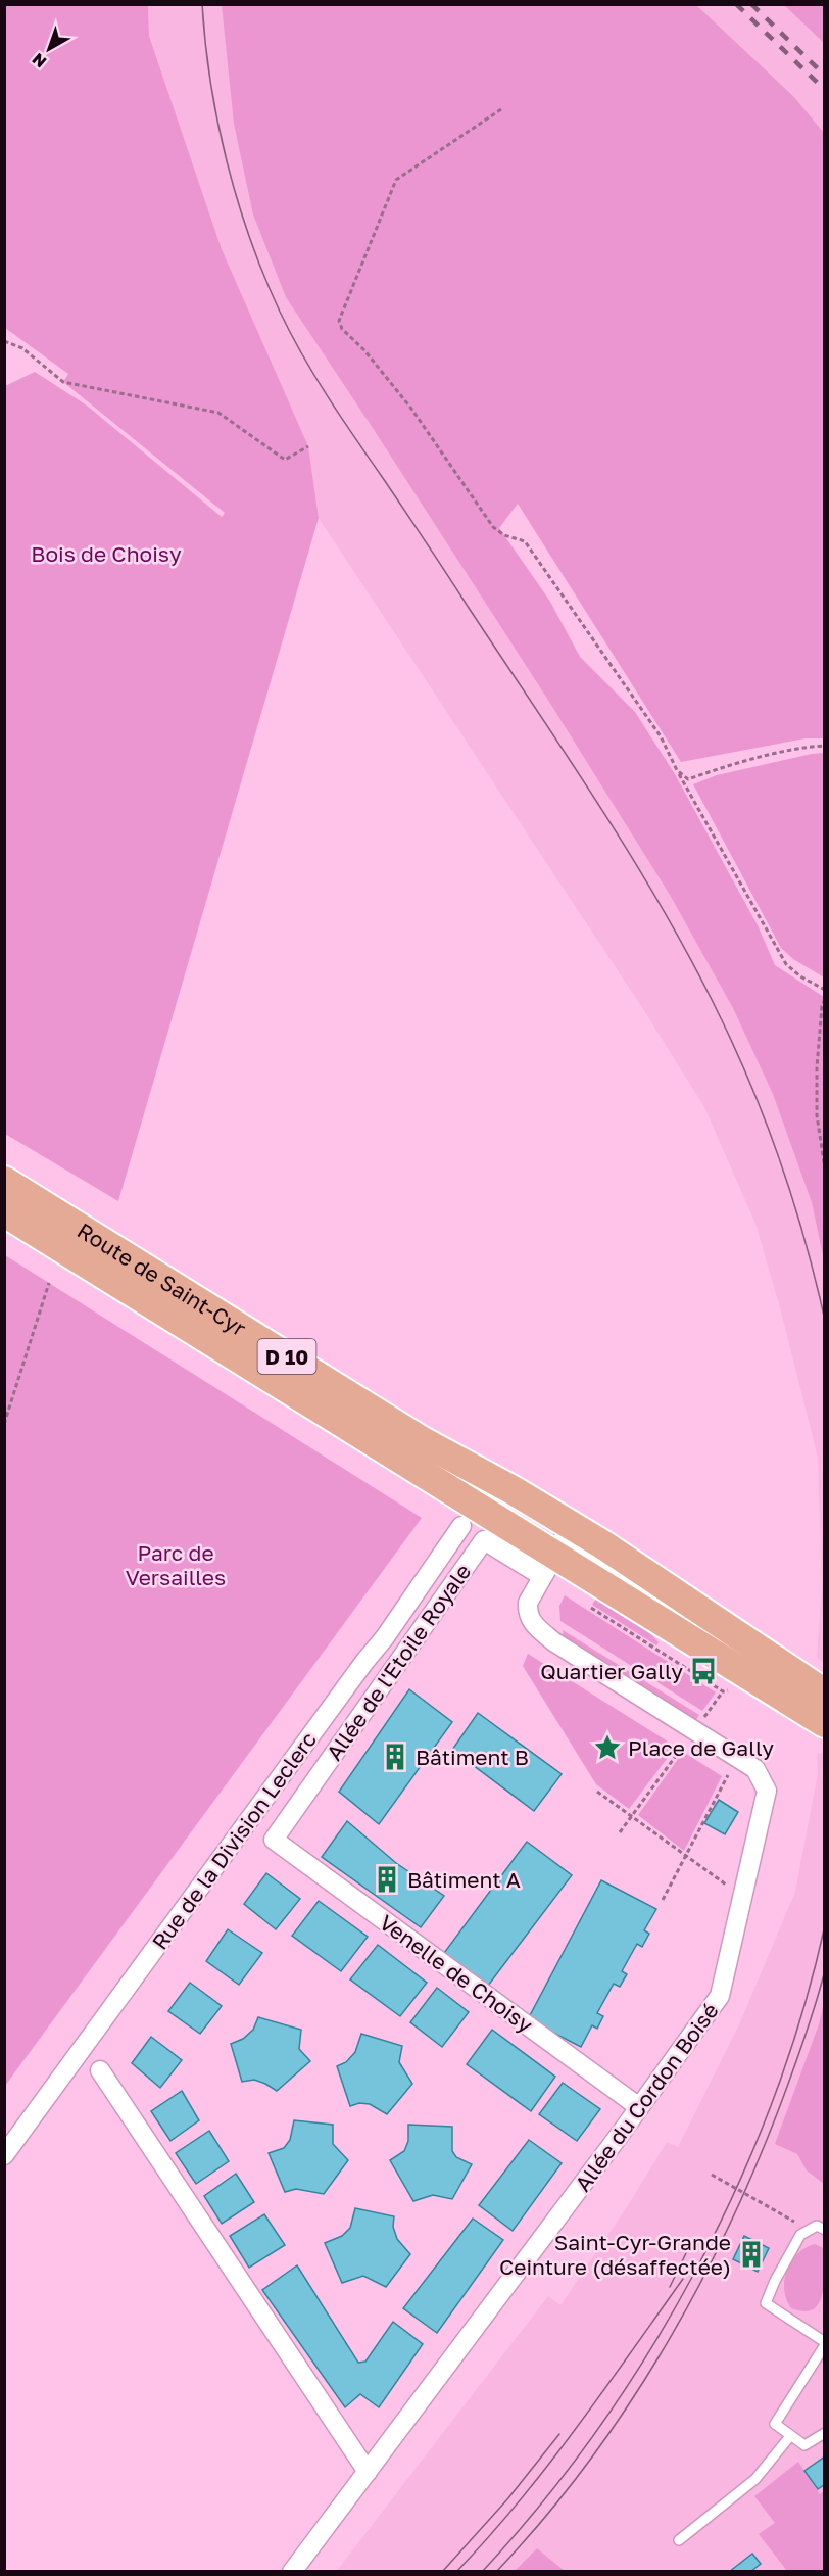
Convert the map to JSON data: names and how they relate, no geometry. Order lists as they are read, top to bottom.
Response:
{
  "streets": {
    "main road": ["Route de Saint-Cyr", "D 10"],
    "street": [
      "Allée de l'Etoile Royale",
      "Rue de la Division Leclerc",
      "Venelle de Choisy",
      "Allée du Cordon Boisé"
    ]
  },
  "crossings": [
    ["Route de Saint-Cyr", "D 10"],
    ["Route de Saint-Cyr", "Allée de l'Etoile Royale"],
    ["Route de Saint-Cyr", "Allée du Cordon Boisé"],
    ["D 10", "Allée de l'Etoile Royale"],
    ["D 10", "Allée du Cordon Boisé"],
    ["Allée de l'Etoile Royale", "Venelle de Choisy"],
    ["Allée de l'Etoile Royale", "Allée du Cordon Boisé"],
    ["Venelle de Choisy", "Allée du Cordon Boisé"]
  ],
  "parks": ["Bois de Choisy", "Parc de Versailles"],
  "places": {
    "bus stop": ["Quartier Gally"],
    "place": ["Place de Gally"],
    "building": ["Bâtiment B", "Bâtiment A", "Saint-Cyr-Grande Ceinture (désaffectée)"]
  },
  "north": "bottom left"
}
